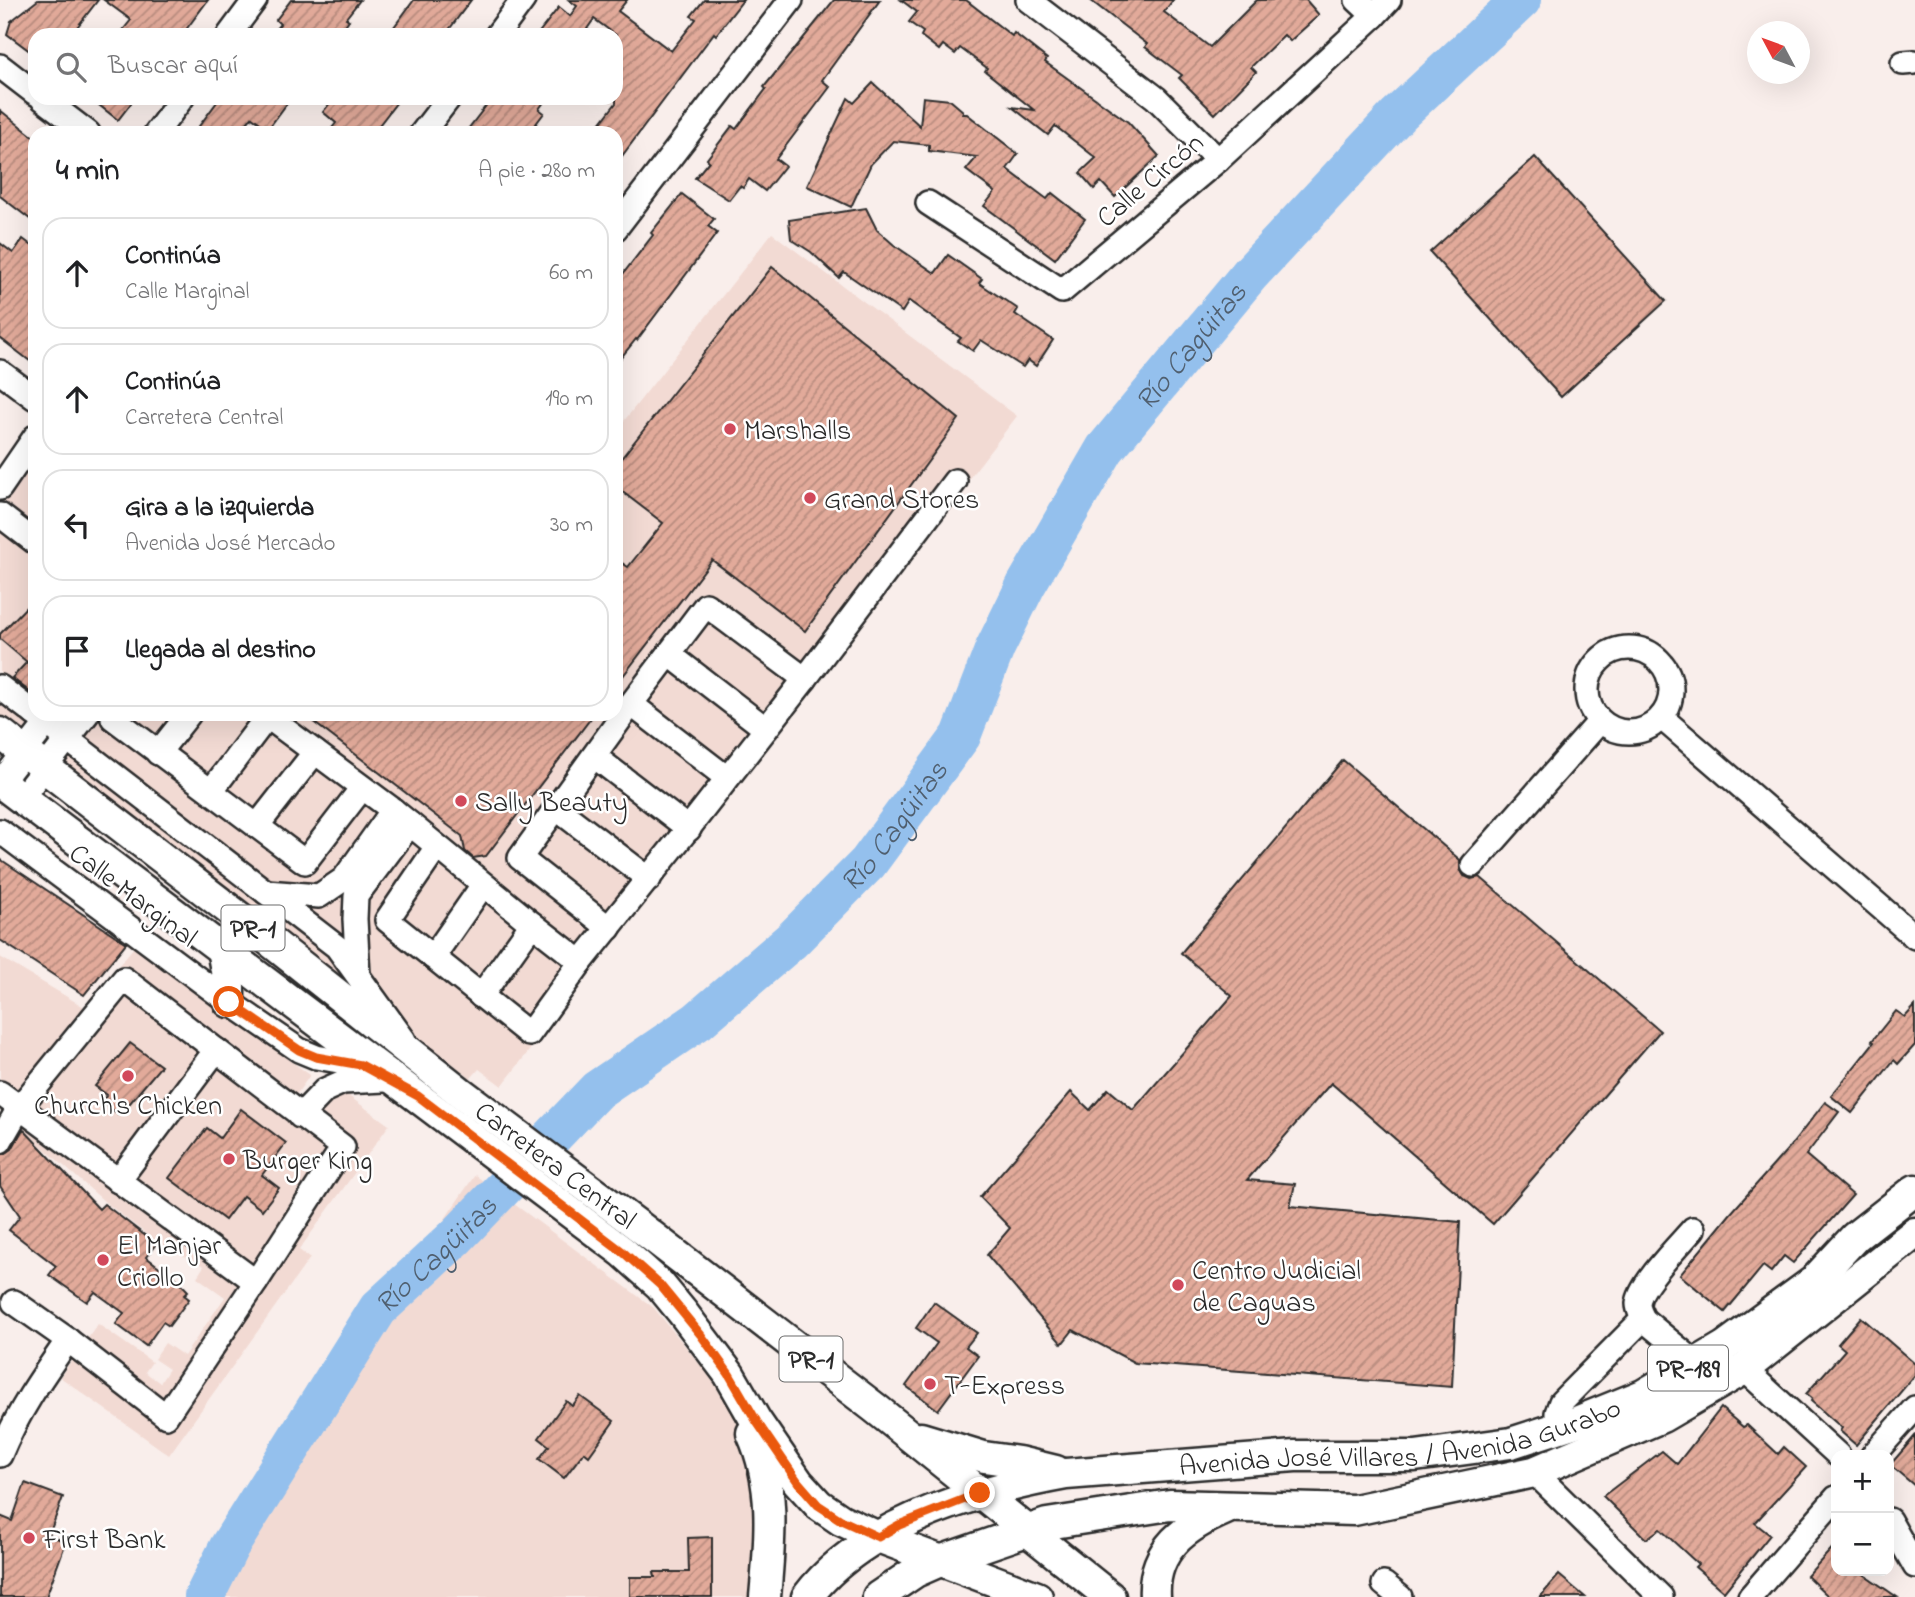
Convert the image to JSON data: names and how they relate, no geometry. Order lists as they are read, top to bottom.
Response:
{
  "streets": {
    "main road": [
      "PR-1",
      "Carretera Central",
      "PR-189",
      "Avenida José Villares / Avenida Gurabo"
    ],
    "street": ["Calle Circón", "Calle Marginal"]
  },
  "crossings": [
    ["Calle Marginal", "Carretera Central"],
    ["Carretera Central", "Avenida José Villares / Avenida Gurabo"]
  ],
  "water": ["Río Cagüitas"],
  "places": [
    "Marshalls",
    "Grand Stores",
    "Sally Beauty",
    "Church's Chicken",
    "Burger King",
    "El Manjar Criollo",
    "Centro Judicial de Caguas",
    "T-Express",
    "First Bank"
  ],
  "north": "top left",
  "page": {
    "search": "Buscar aquí",
    "heading": ["4 min", "A pie · 280 m"],
    "list": [
      ["Continúa", "Calle Marginal", "60 m"],
      ["Continúa", "Carretera Central", "190 m"],
      ["Gira a la izquierda", "Avenida José Mercado", "30 m"],
      "Llegada al destino"
    ],
    "map_buttons": ["+", "−"]
  }
}
